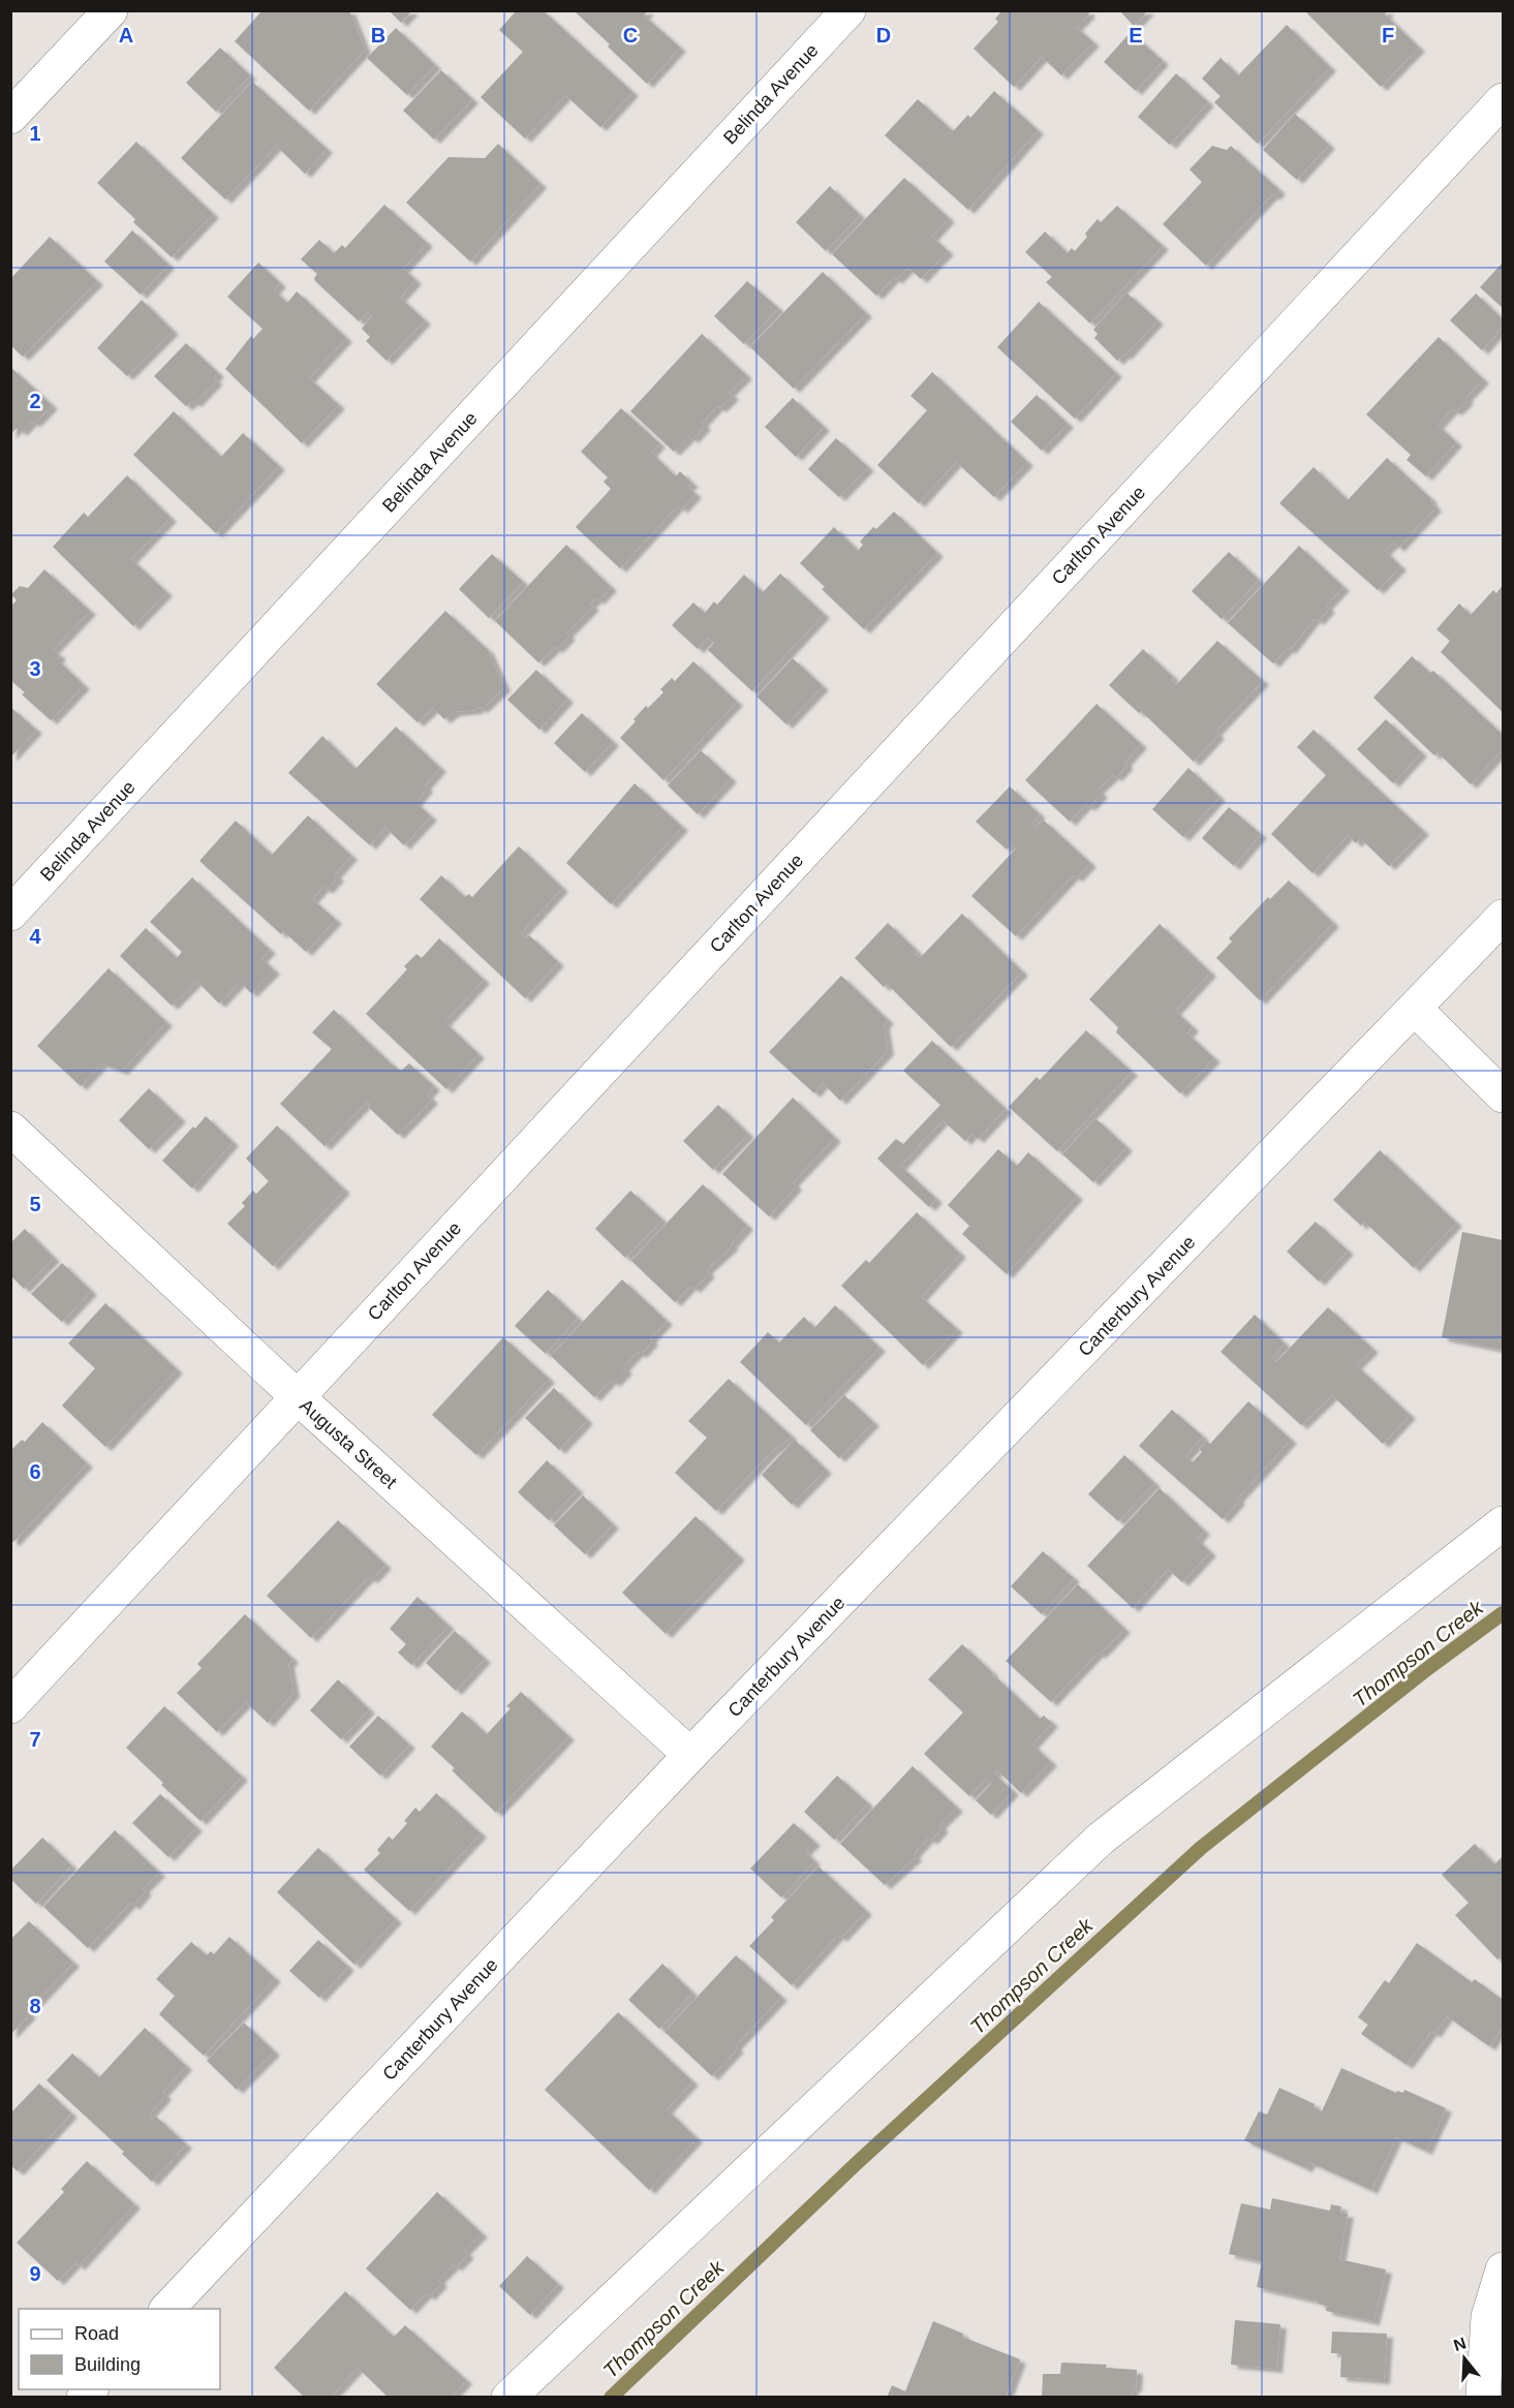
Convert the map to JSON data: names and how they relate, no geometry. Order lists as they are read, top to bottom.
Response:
{
  "streets": {
    "street": [
      "Belinda Avenue",
      "Carlton Avenue",
      "Canterbury Avenue",
      "Augusta Street"
    ]
  },
  "crossings": [
    ["Carlton Avenue", "Augusta Street"],
    ["Canterbury Avenue", "Augusta Street"]
  ],
  "water": ["Thompson Creek"],
  "legend": ["Road", "Building"],
  "north": "top",
  "grid": {
    "columns": [
      "A",
      "B",
      "C",
      "D",
      "E",
      "F"
    ],
    "rows": [
      "1",
      "2",
      "3",
      "4",
      "5",
      "6",
      "7",
      "8",
      "9"
    ]
  }
}
